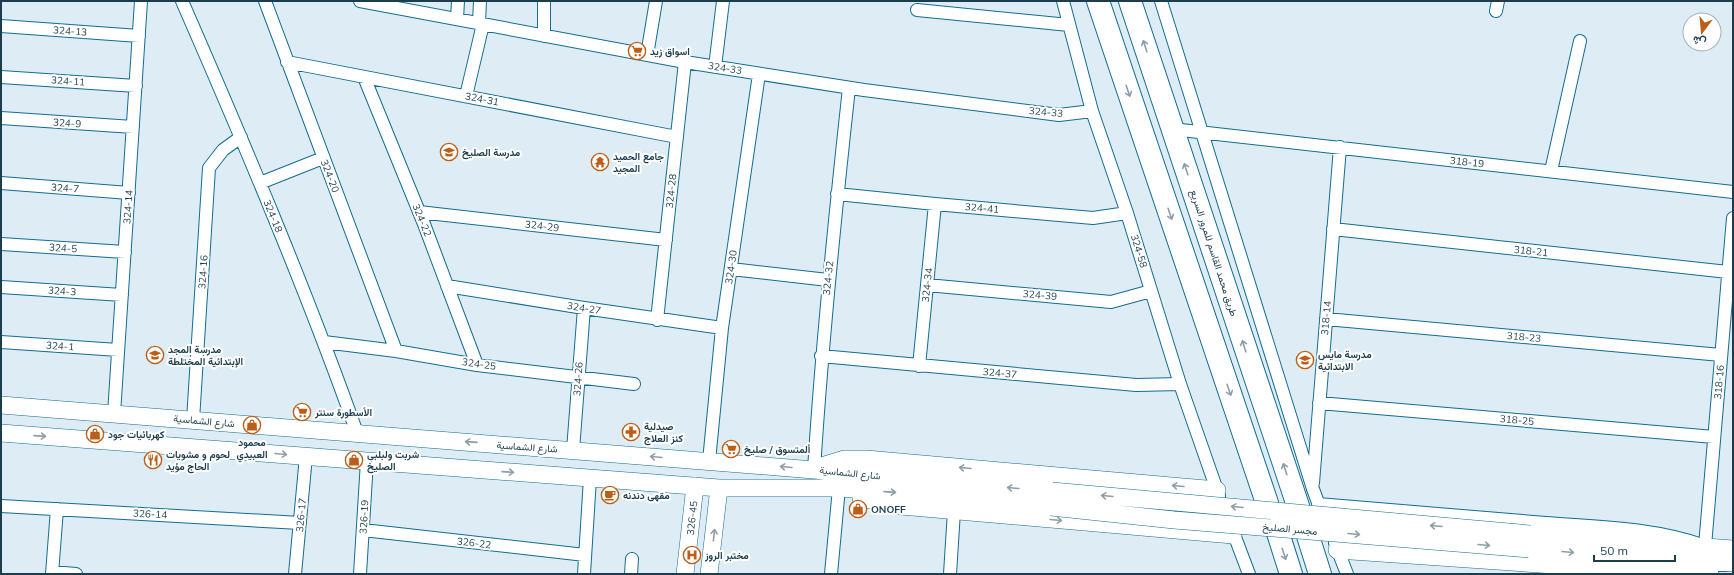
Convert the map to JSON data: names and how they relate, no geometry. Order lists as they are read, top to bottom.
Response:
{
  "streets": {
    "highway": ["طريق محمد القاسم للمرور السريع"],
    "street": [
      "324-13",
      "324-33",
      "324-11",
      "324-31",
      "324-9",
      "318-19",
      "324-20",
      "324-7",
      "324-28",
      "324-14",
      "324-41",
      "324-18",
      "324-22",
      "324-29",
      "324-5",
      "324-58",
      "318-21",
      "324-30",
      "324-16",
      "324-32",
      "324-34",
      "324-3",
      "324-39",
      "324-27",
      "318-14",
      "318-23",
      "324-1",
      "324-25",
      "324-37",
      "324-26",
      "318-16",
      "318-25",
      "شارع الشماسية",
      "326-14",
      "326-17",
      "326-19",
      "326-45",
      "مجسر الصليخ",
      "326-22"
    ]
  },
  "crossings": [
    ["324-13", "324-14"],
    ["324-33", "324-28"],
    ["324-33", "324-58"],
    ["324-33", "324-30"],
    ["324-33", "324-32"],
    ["324-11", "324-14"],
    ["324-31", "324-20"],
    ["324-31", "324-28"],
    ["324-31", "324-22"],
    ["324-9", "324-14"],
    ["318-19", "طريق محمد القاسم للمرور السريع"],
    ["318-19", "318-14"],
    ["324-20", "324-25"],
    ["324-7", "324-14"],
    ["324-28", "324-29"],
    ["324-28", "324-27"],
    ["324-14", "324-5"],
    ["324-14", "324-3"],
    ["324-14", "324-1"],
    ["324-14", "شارع الشماسية"],
    ["324-41", "324-58"],
    ["324-41", "324-32"],
    ["324-41", "324-34"],
    ["324-18", "324-16"],
    ["324-18", "324-25"],
    ["324-18", "شارع الشماسية"],
    ["324-22", "324-29"],
    ["324-22", "324-27"],
    ["324-22", "324-25"],
    ["324-58", "324-39"],
    ["324-58", "324-37"],
    ["318-21", "318-14"],
    ["318-21", "318-16"],
    ["324-30", "324-27"],
    ["324-30", "شارع الشماسية"],
    ["324-16", "شارع الشماسية"],
    ["324-32", "324-37"],
    ["324-32", "شارع الشماسية"],
    ["324-34", "324-39"],
    ["324-34", "324-37"],
    ["324-27", "324-26"],
    ["318-14", "318-23"],
    ["318-14", "318-25"],
    ["318-23", "318-16"],
    ["324-25", "324-26"],
    ["324-26", "شارع الشماسية"],
    ["318-16", "318-25"],
    ["شارع الشماسية", "326-17"],
    ["شارع الشماسية", "326-19"],
    ["شارع الشماسية", "326-45"],
    ["شارع الشماسية", "مجسر الصليخ"],
    ["326-14", "326-17"],
    ["326-19", "326-22"]
  ],
  "places": {
    "supermarket": ["اسواق زيد", "الأسطورة سنتر", "ألمتسوق / صليخ"],
    "school or university": ["مدرسة الصليخ", "مدرسة المجد الإبتدائية المختلطة", "مدرسة مايس الابتدائية"],
    "temple": ["جامع الحميد المجيد"],
    "shop": [
      "محمود العبيدي",
      "كهربائيات جود",
      "شربت ولبلبي الصليخ",
      "ONOFF"
    ],
    "pharmacy": ["صيدلية كنز العلاج"],
    "restaurant": ["لحوم و مشويات الحاج مؤيد"],
    "cafe": ["مقهى دندنه"],
    "hospital": ["مختبر الروز"]
  },
  "scale_bar": "50 m",
  "north": "bottom"
}
